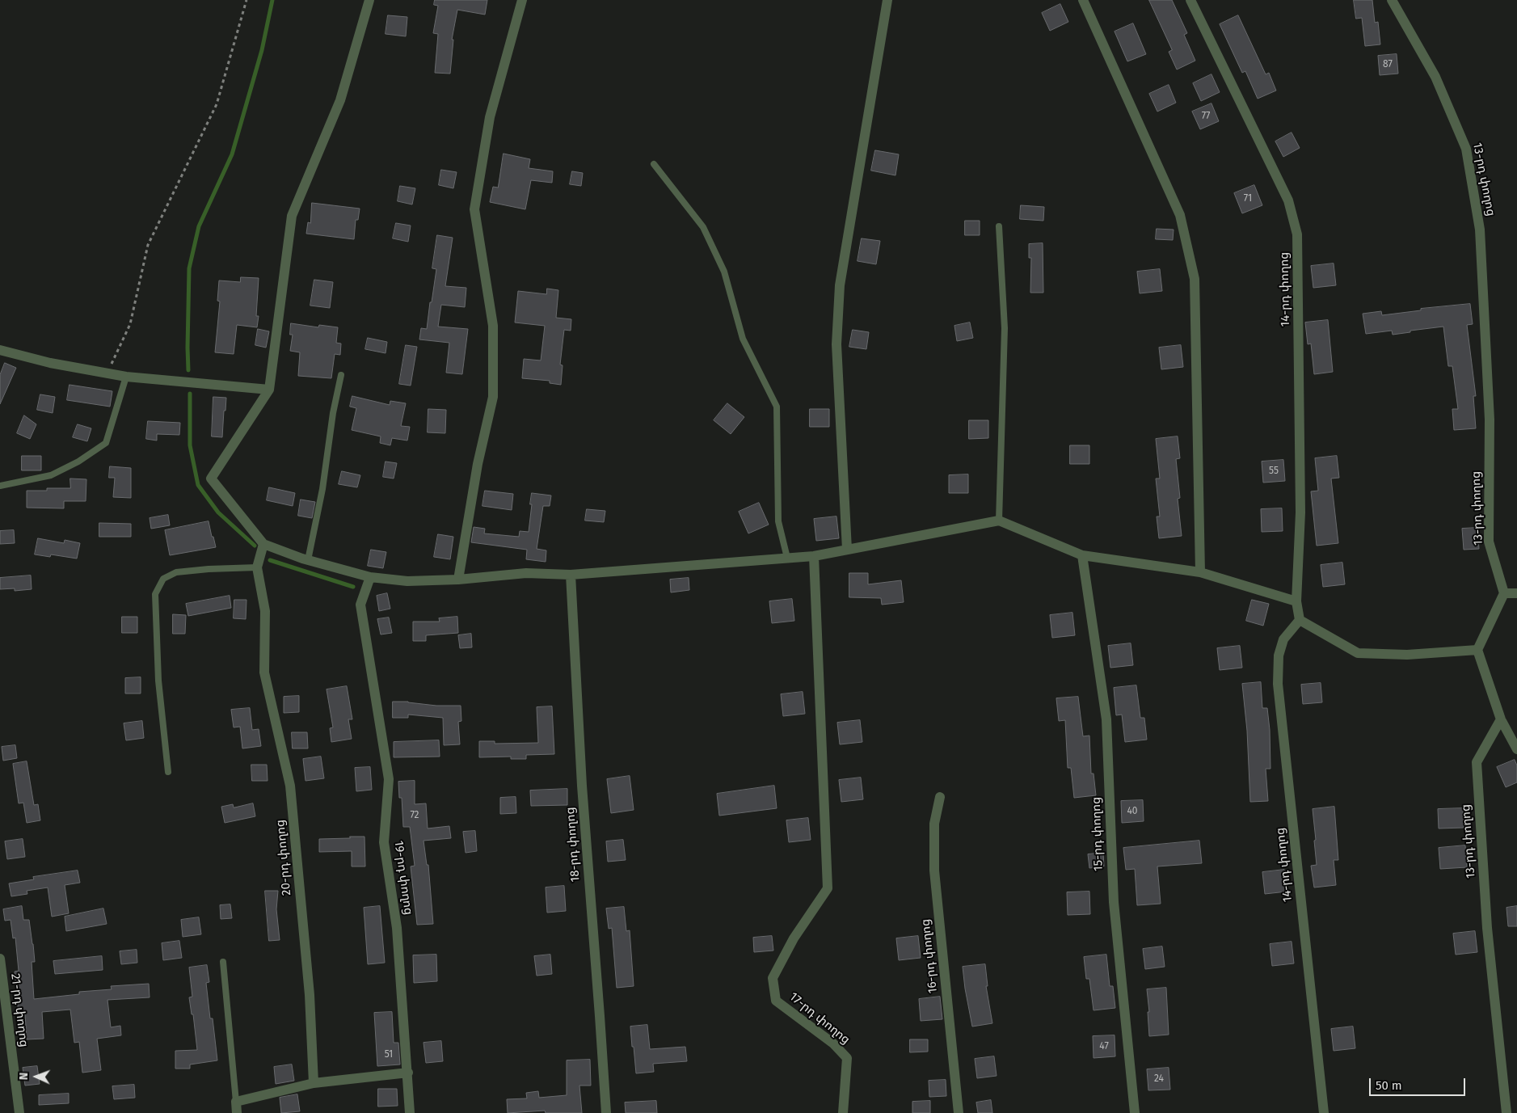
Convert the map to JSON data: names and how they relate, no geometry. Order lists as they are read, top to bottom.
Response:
{
  "streets": {
    "street": [
      "13-րդ փողոց",
      "14-րդ փողոց",
      "15-րդ փողոց",
      "18-րդ փողոց",
      "20-րդ փողոց",
      "19-րդ փողոց",
      "16-րդ փողոց",
      "21-րդ փողոց",
      "17-րդ փողոց"
    ]
  },
  "house_numbers": [
    "87",
    "77",
    "71",
    "55",
    "40",
    "72",
    "47",
    "51",
    "24"
  ],
  "scale_bar": "50 m",
  "north": "left"
}
